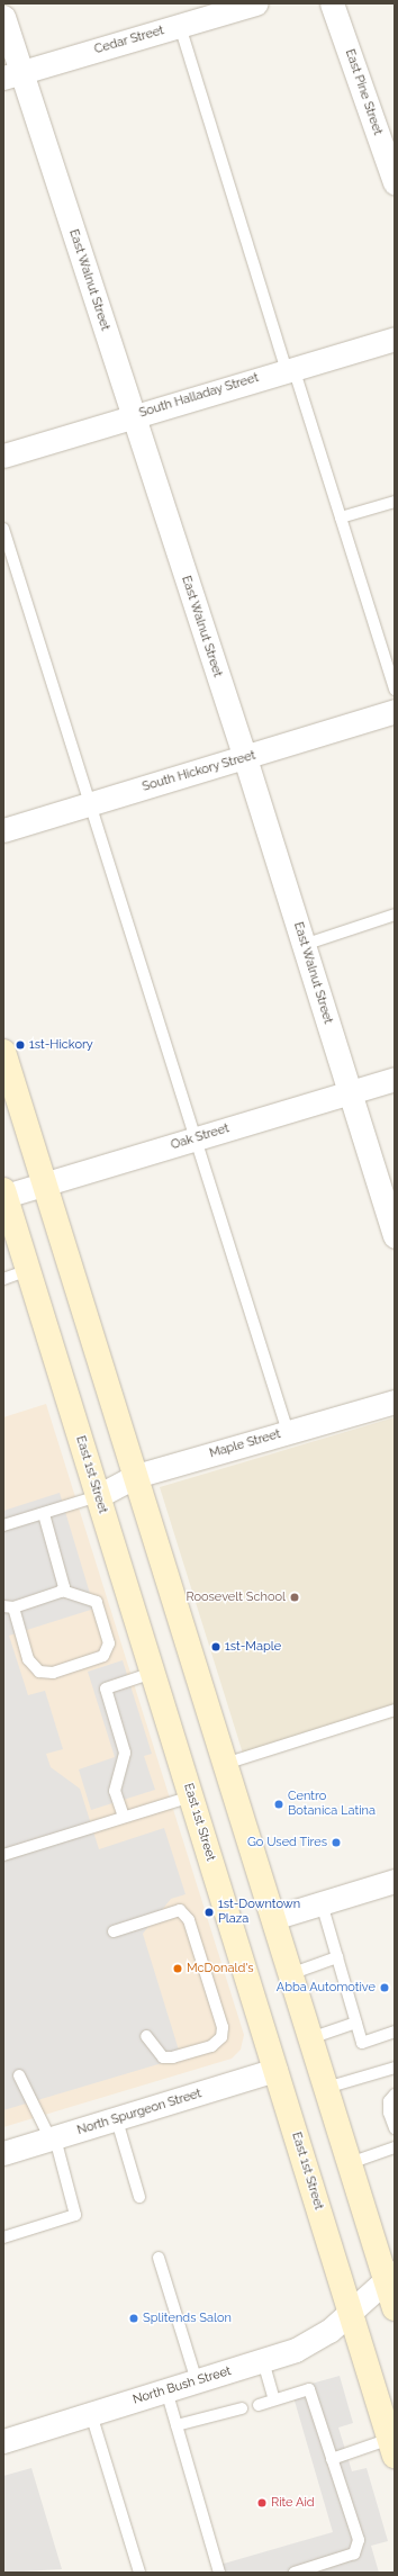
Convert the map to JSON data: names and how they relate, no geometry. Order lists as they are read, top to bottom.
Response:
{
  "streets": {
    "main road": ["East 1st Street"],
    "street": [
      "Cedar Street",
      "East Pine Street",
      "East Walnut Street",
      "South Halladay Street",
      "South Hickory Street",
      "Oak Street",
      "Maple Street",
      "North Spurgeon Street",
      "North Bush Street"
    ]
  },
  "crossings": [
    ["Cedar Street", "East Walnut Street"],
    ["East Walnut Street", "South Halladay Street"],
    ["East Walnut Street", "South Hickory Street"],
    ["East Walnut Street", "Oak Street"],
    ["Oak Street", "East 1st Street"],
    ["Maple Street", "East 1st Street"],
    ["East 1st Street", "North Spurgeon Street"],
    ["East 1st Street", "North Bush Street"]
  ],
  "places": [
    "1st-Hickory",
    "Roosevelt School",
    "1st-Maple",
    "Centro Botanica Latina",
    "Go Used Tires",
    "1st-Downtown Plaza",
    "McDonald's",
    "Abba Automotive",
    "Splitends Salon",
    "Rite Aid"
  ]
}
